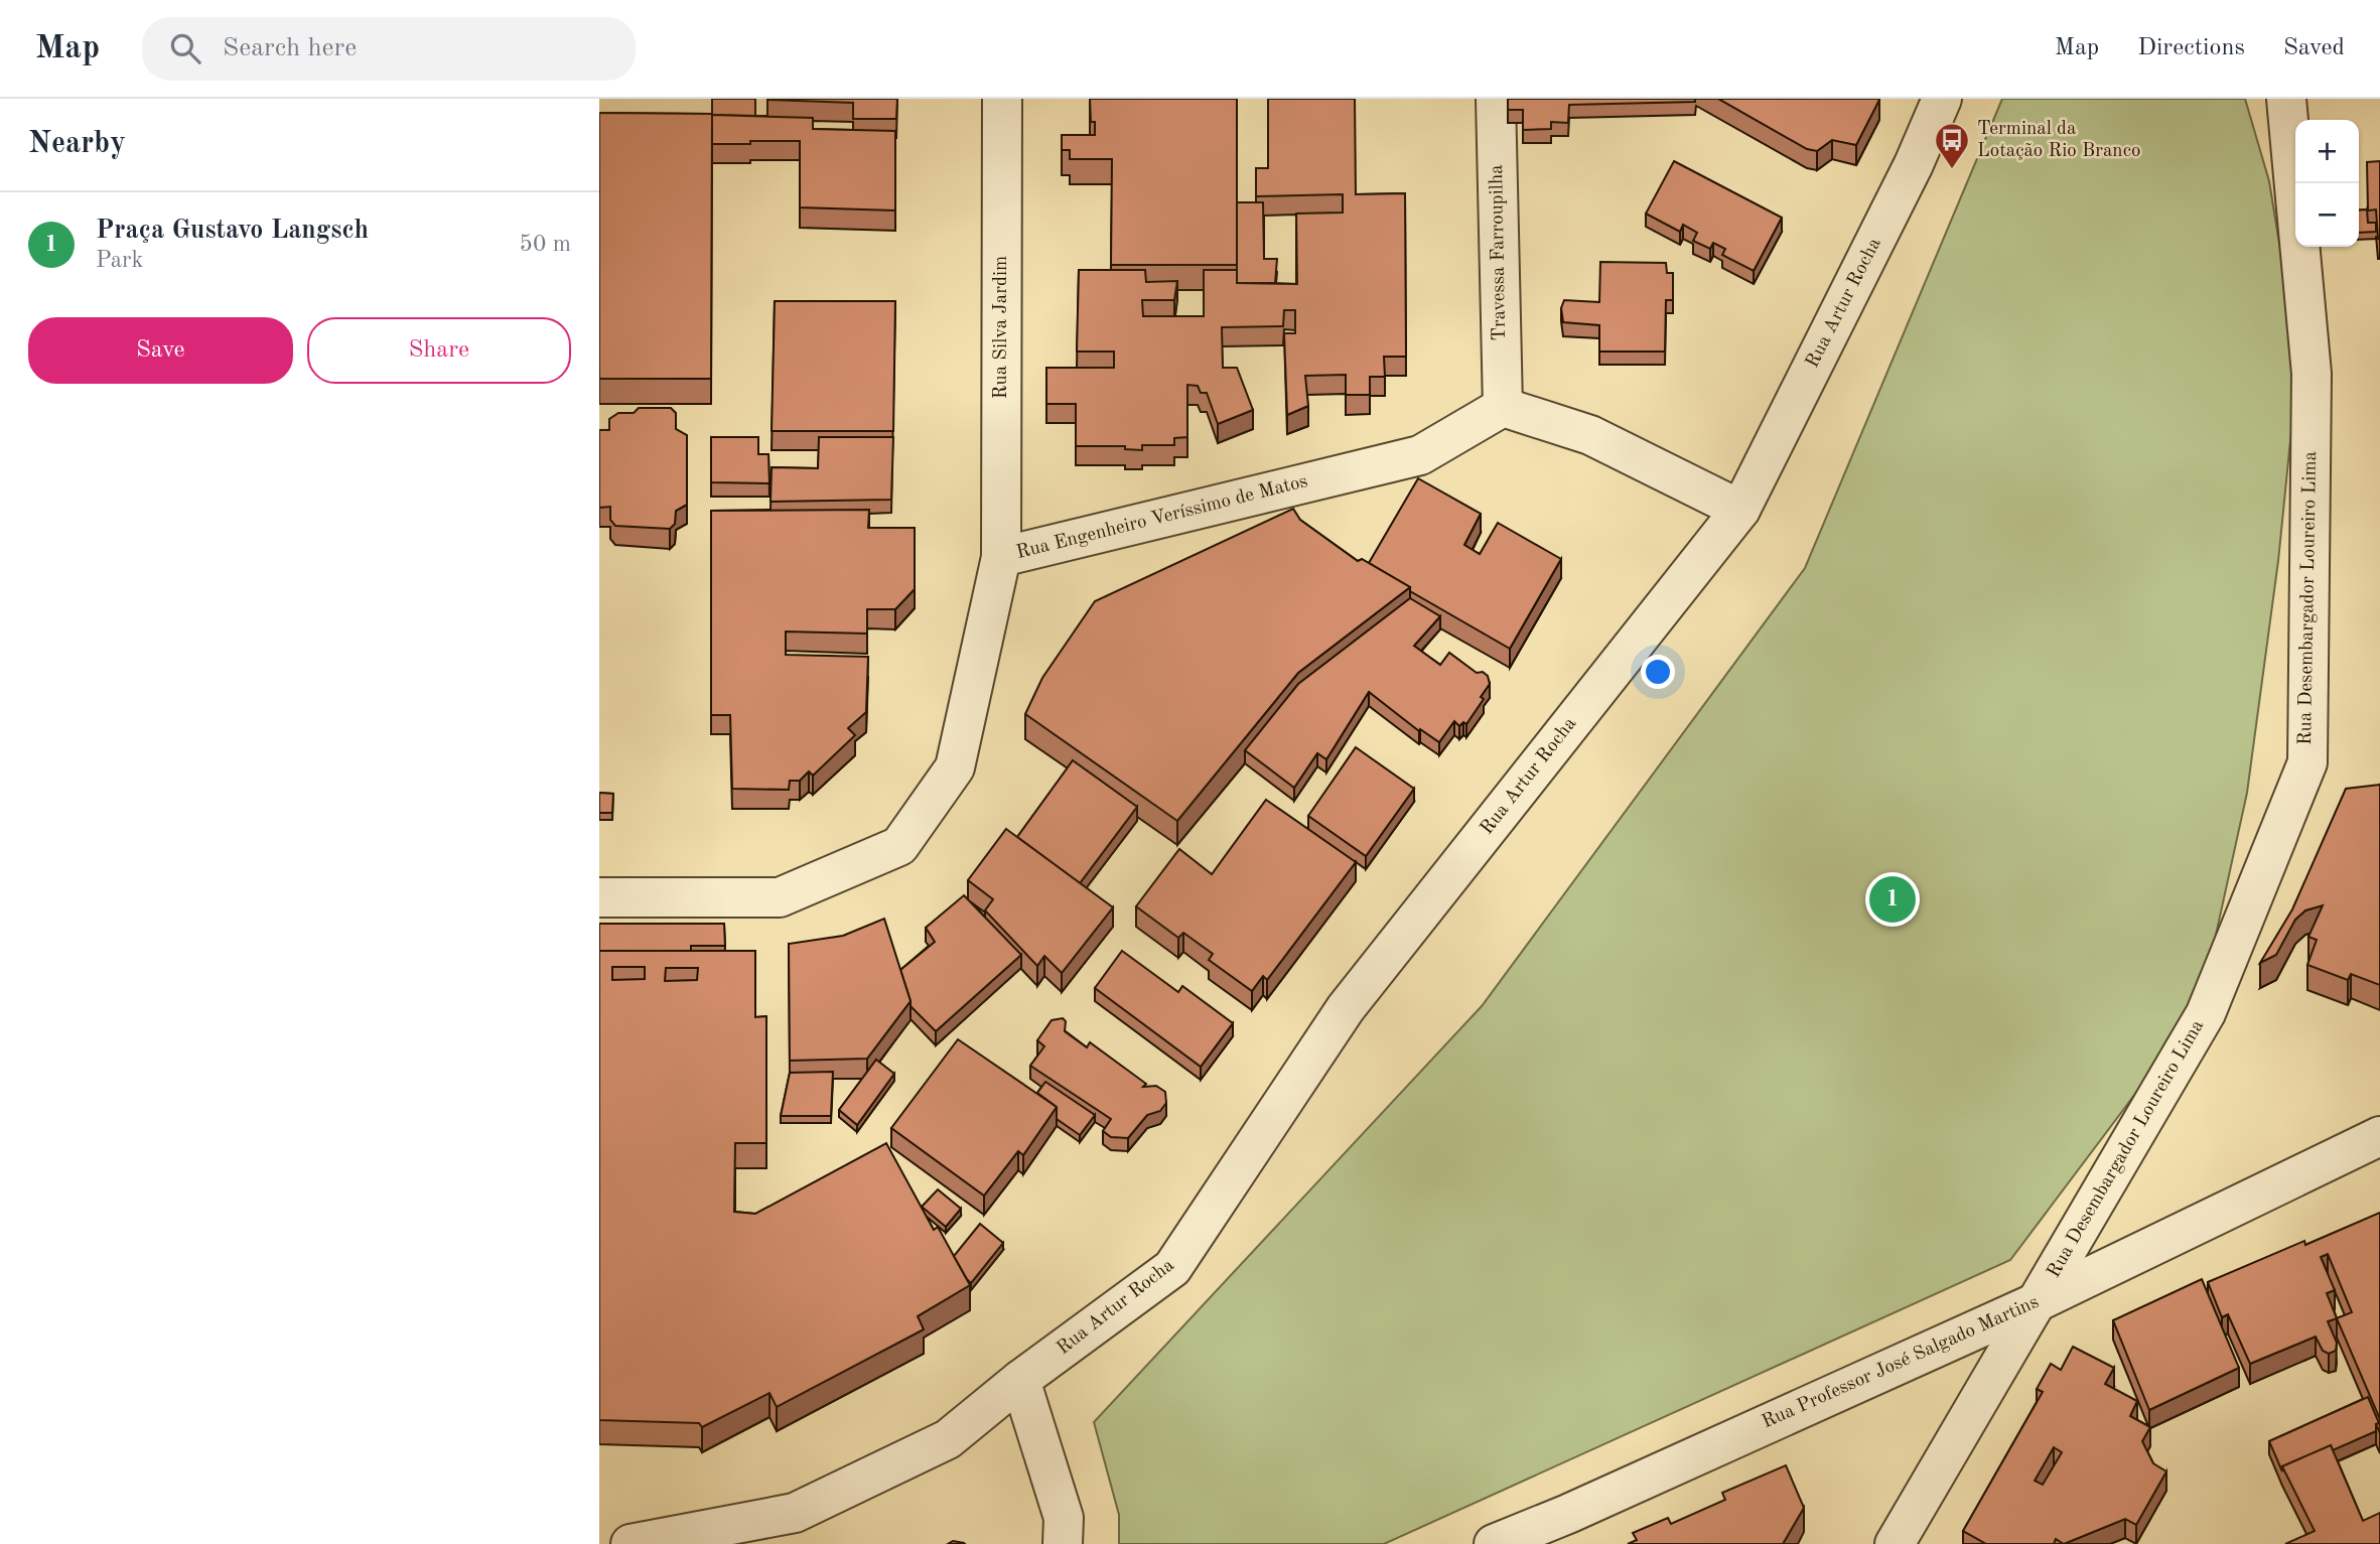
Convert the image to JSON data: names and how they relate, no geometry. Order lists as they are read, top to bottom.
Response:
{
  "streets": {
    "street": [
      "Travessa Farroupilha",
      "Rua Artur Rocha",
      "Rua Silva Jardim",
      "Rua Engenheiro Veríssimo de Matos",
      "Rua Desembargador Loureiro Lima",
      "Rua Professor José Salgado Martins"
    ]
  },
  "crossings": [
    ["Travessa Farroupilha", "Rua Engenheiro Veríssimo de Matos"],
    ["Rua Silva Jardim", "Rua Engenheiro Veríssimo de Matos"],
    ["Rua Desembargador Loureiro Lima", "Rua Professor José Salgado Martins"]
  ],
  "places": {
    "bus stop": ["Terminal da Lotação Rio Branco"]
  },
  "page": {
    "header": "Map",
    "search": "Search here",
    "nav": ["Map", "Directions", "Saved"],
    "heading": "Nearby",
    "map_buttons": ["+", "−"],
    "list": [
      {
        "mark": "1",
        "name": "Praça Gustavo Langsch",
        "note": "Park",
        "value": "50 m"
      }
    ],
    "buttons": ["Save", "Share"],
    "pins": "1"
  }
}
